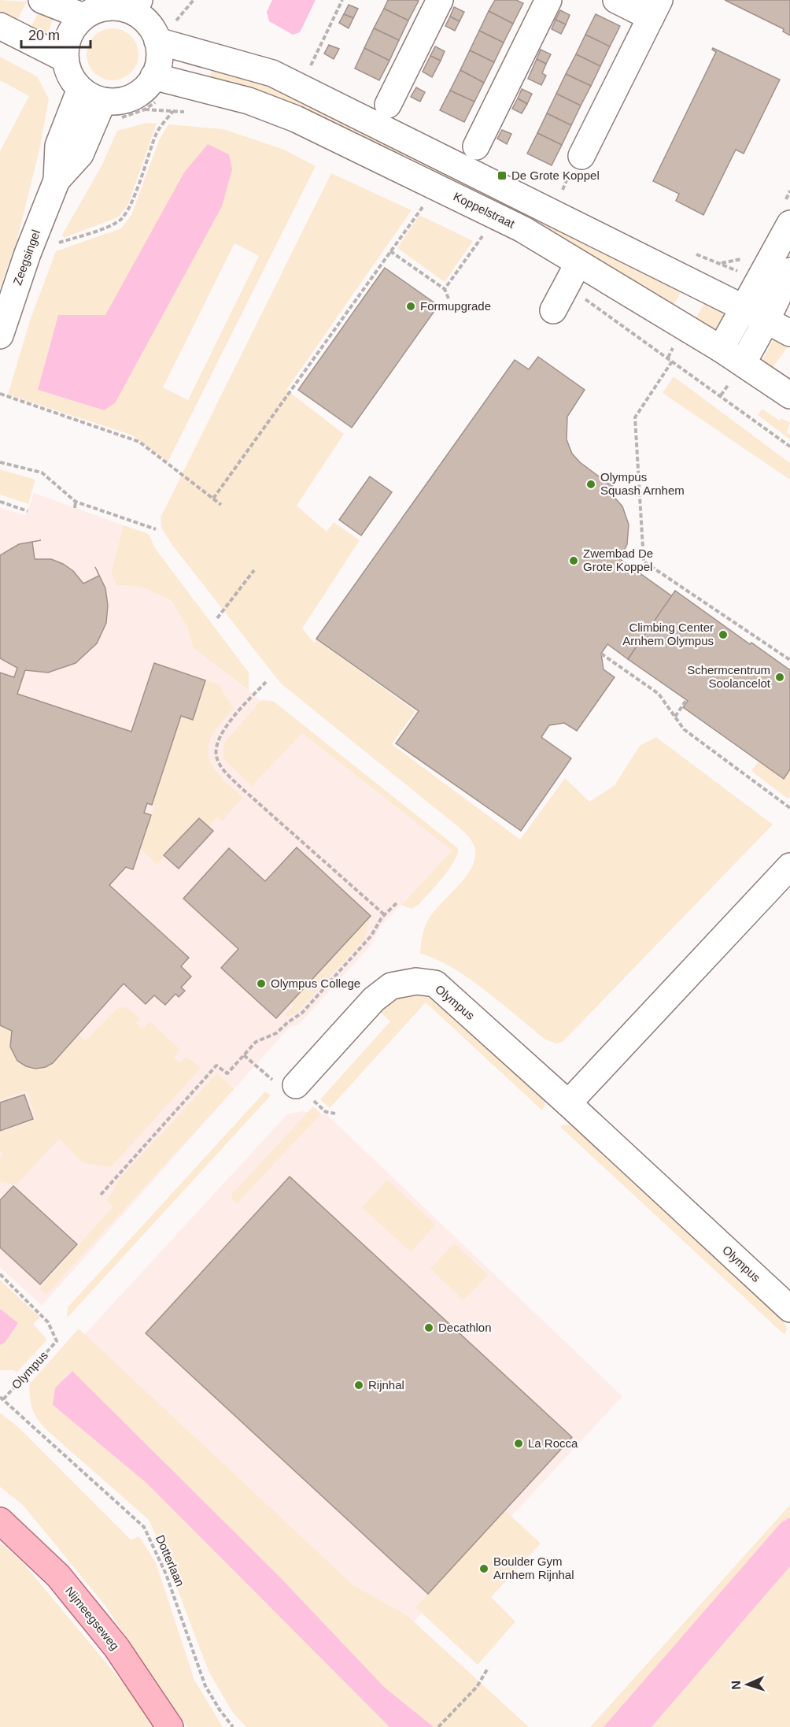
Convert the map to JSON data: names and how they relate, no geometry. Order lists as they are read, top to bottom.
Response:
{
  "streets": {
    "main road": ["Nijmeegseweg"],
    "street": ["Koppelstraat", "Zeegsingel", "Olympus"],
    "path": ["Dotterlaan"]
  },
  "crossings": [
    ["Koppelstraat", "Zeegsingel"],
    ["Olympus", "Dotterlaan"]
  ],
  "places": {
    "transit": ["De Grote Koppel"],
    "other": [
      "Formupgrade",
      "Olympus Squash Arnhem",
      "Zwembad De Grote Koppel",
      "Climbing Center Arnhem Olympus",
      "Schermcentrum Soolancelot",
      "Olympus College",
      "Decathlon",
      "Rijnhal",
      "La Rocca",
      "Boulder Gym Arnhem Rijnhal"
    ]
  },
  "scale_bar": "20 m",
  "north": "left"
}
